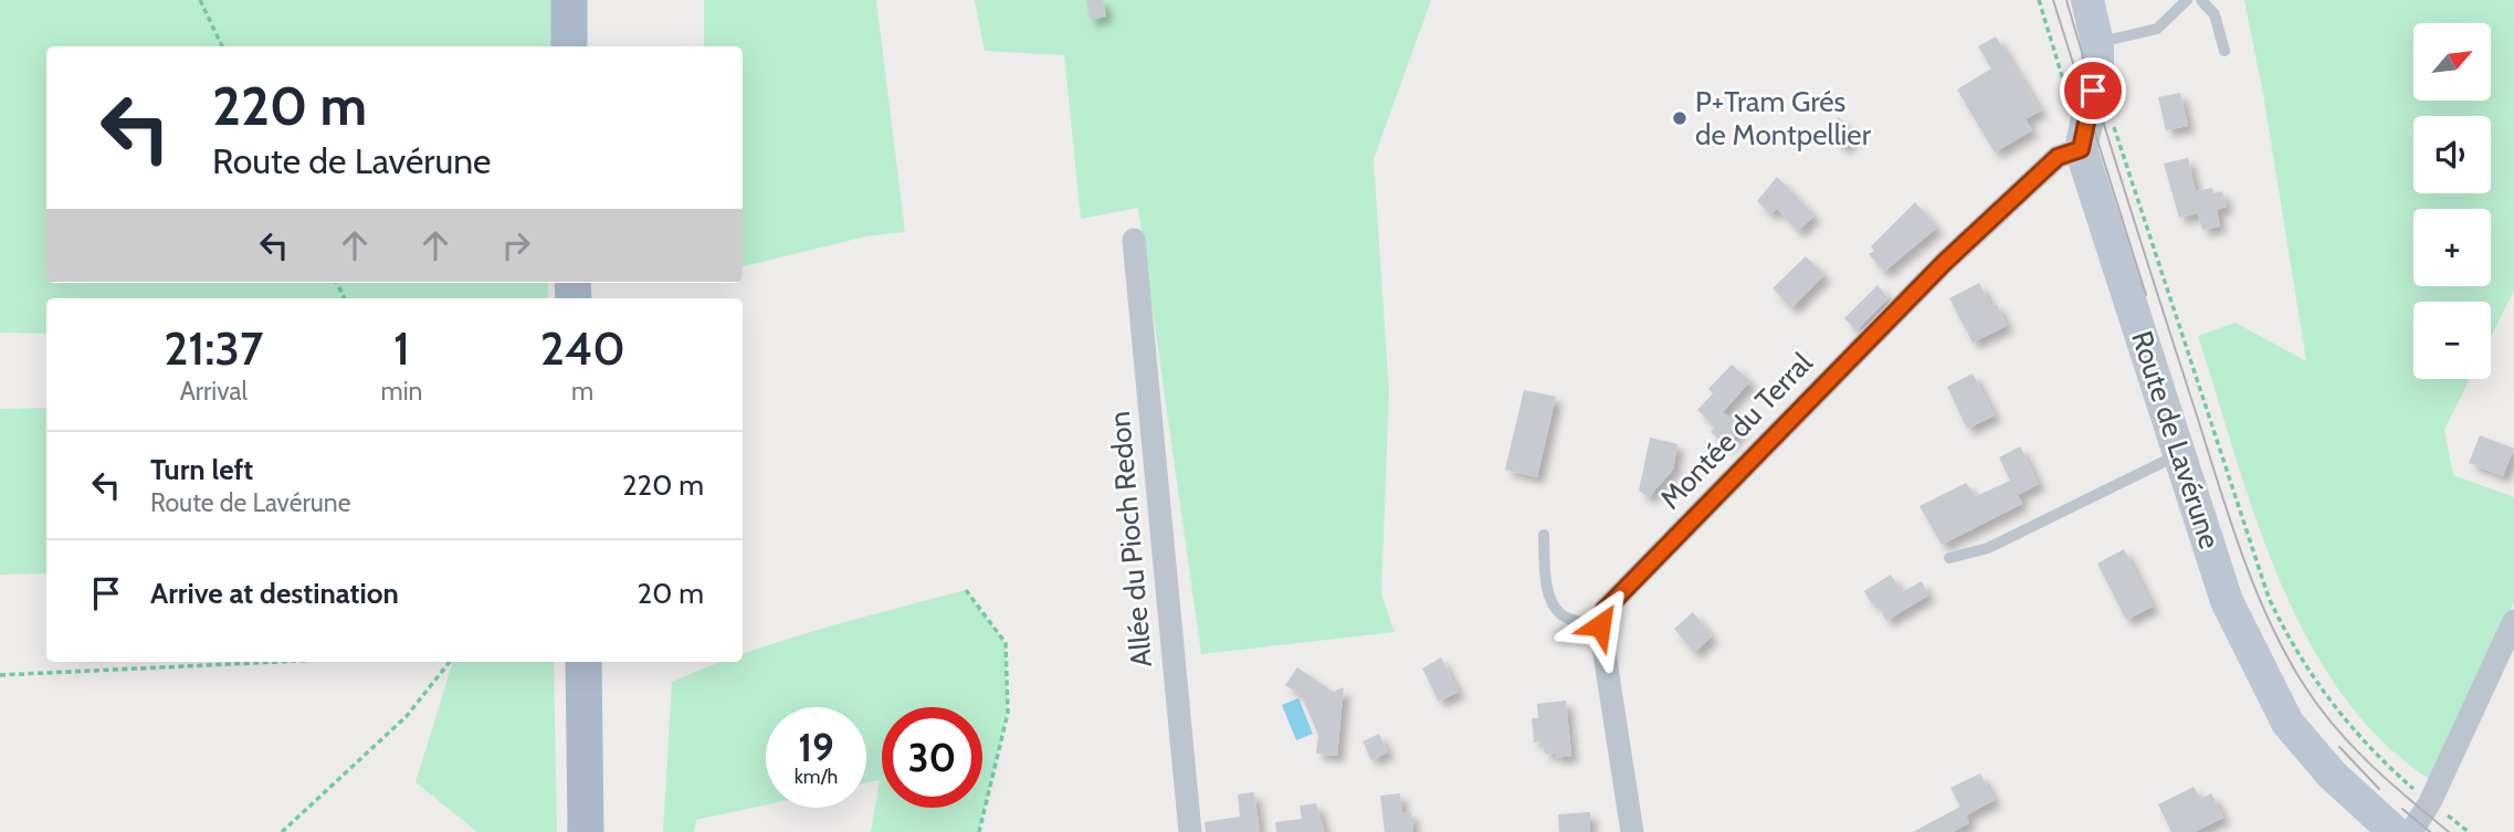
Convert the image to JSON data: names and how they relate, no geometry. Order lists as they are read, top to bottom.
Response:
{
  "streets": {
    "main road": ["Route de Lavérune"],
    "street": ["Montée du Terral", "Allée du Pioch Redon"]
  },
  "crossings": [
    ["Montée du Terral", "Route de Lavérune"]
  ],
  "places": ["P+Tram Grés de Montpellier"],
  "north": "top right",
  "page": {
    "map_buttons": ["+", "−"],
    "turn": ["220 m", "Route de Lavérune"],
    "eta": [
      "21:37",
      "Arrival",
      "1",
      "min",
      "240",
      "m"
    ],
    "list": [
      {
        "name": "Turn left",
        "note": "Route de Lavérune",
        "value": "220 m"
      },
      {
        "name": "Arrive at destination",
        "value": "20 m"
      }
    ],
    "speed": "19 km/h",
    "limit": "30"
  }
}
